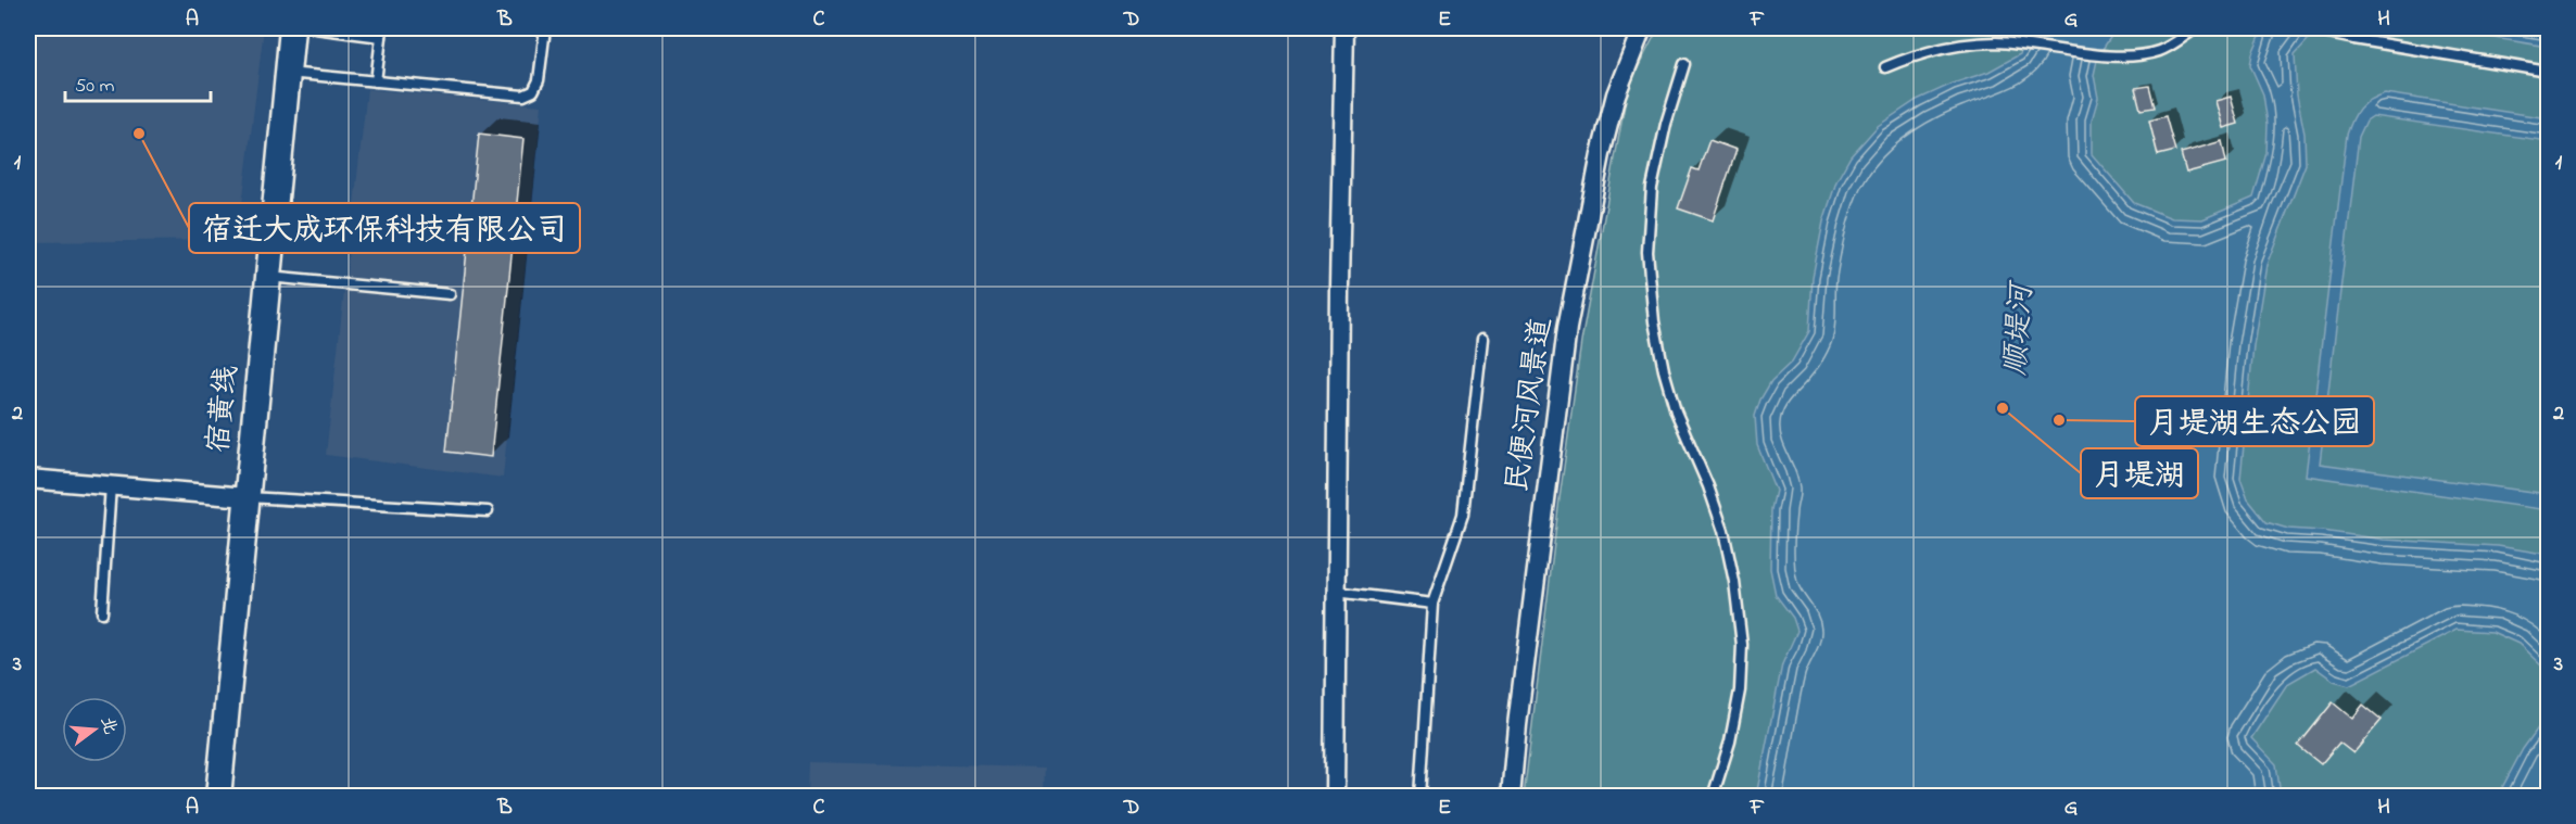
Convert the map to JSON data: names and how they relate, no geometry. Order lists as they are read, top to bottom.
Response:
{
  "streets": {
    "main road": ["宿黄线"],
    "street": ["民便河风景道"]
  },
  "water": ["顺堤河"],
  "places": ["宿迁大成环保科技有限公司", "月堤湖", "月堤湖生态公园"],
  "scale_bar": "50 m",
  "north": "right",
  "grid": {
    "columns": [
      "A",
      "B",
      "C",
      "D",
      "E",
      "F",
      "G",
      "H"
    ],
    "rows": ["1", "2", "3"]
  }
}
